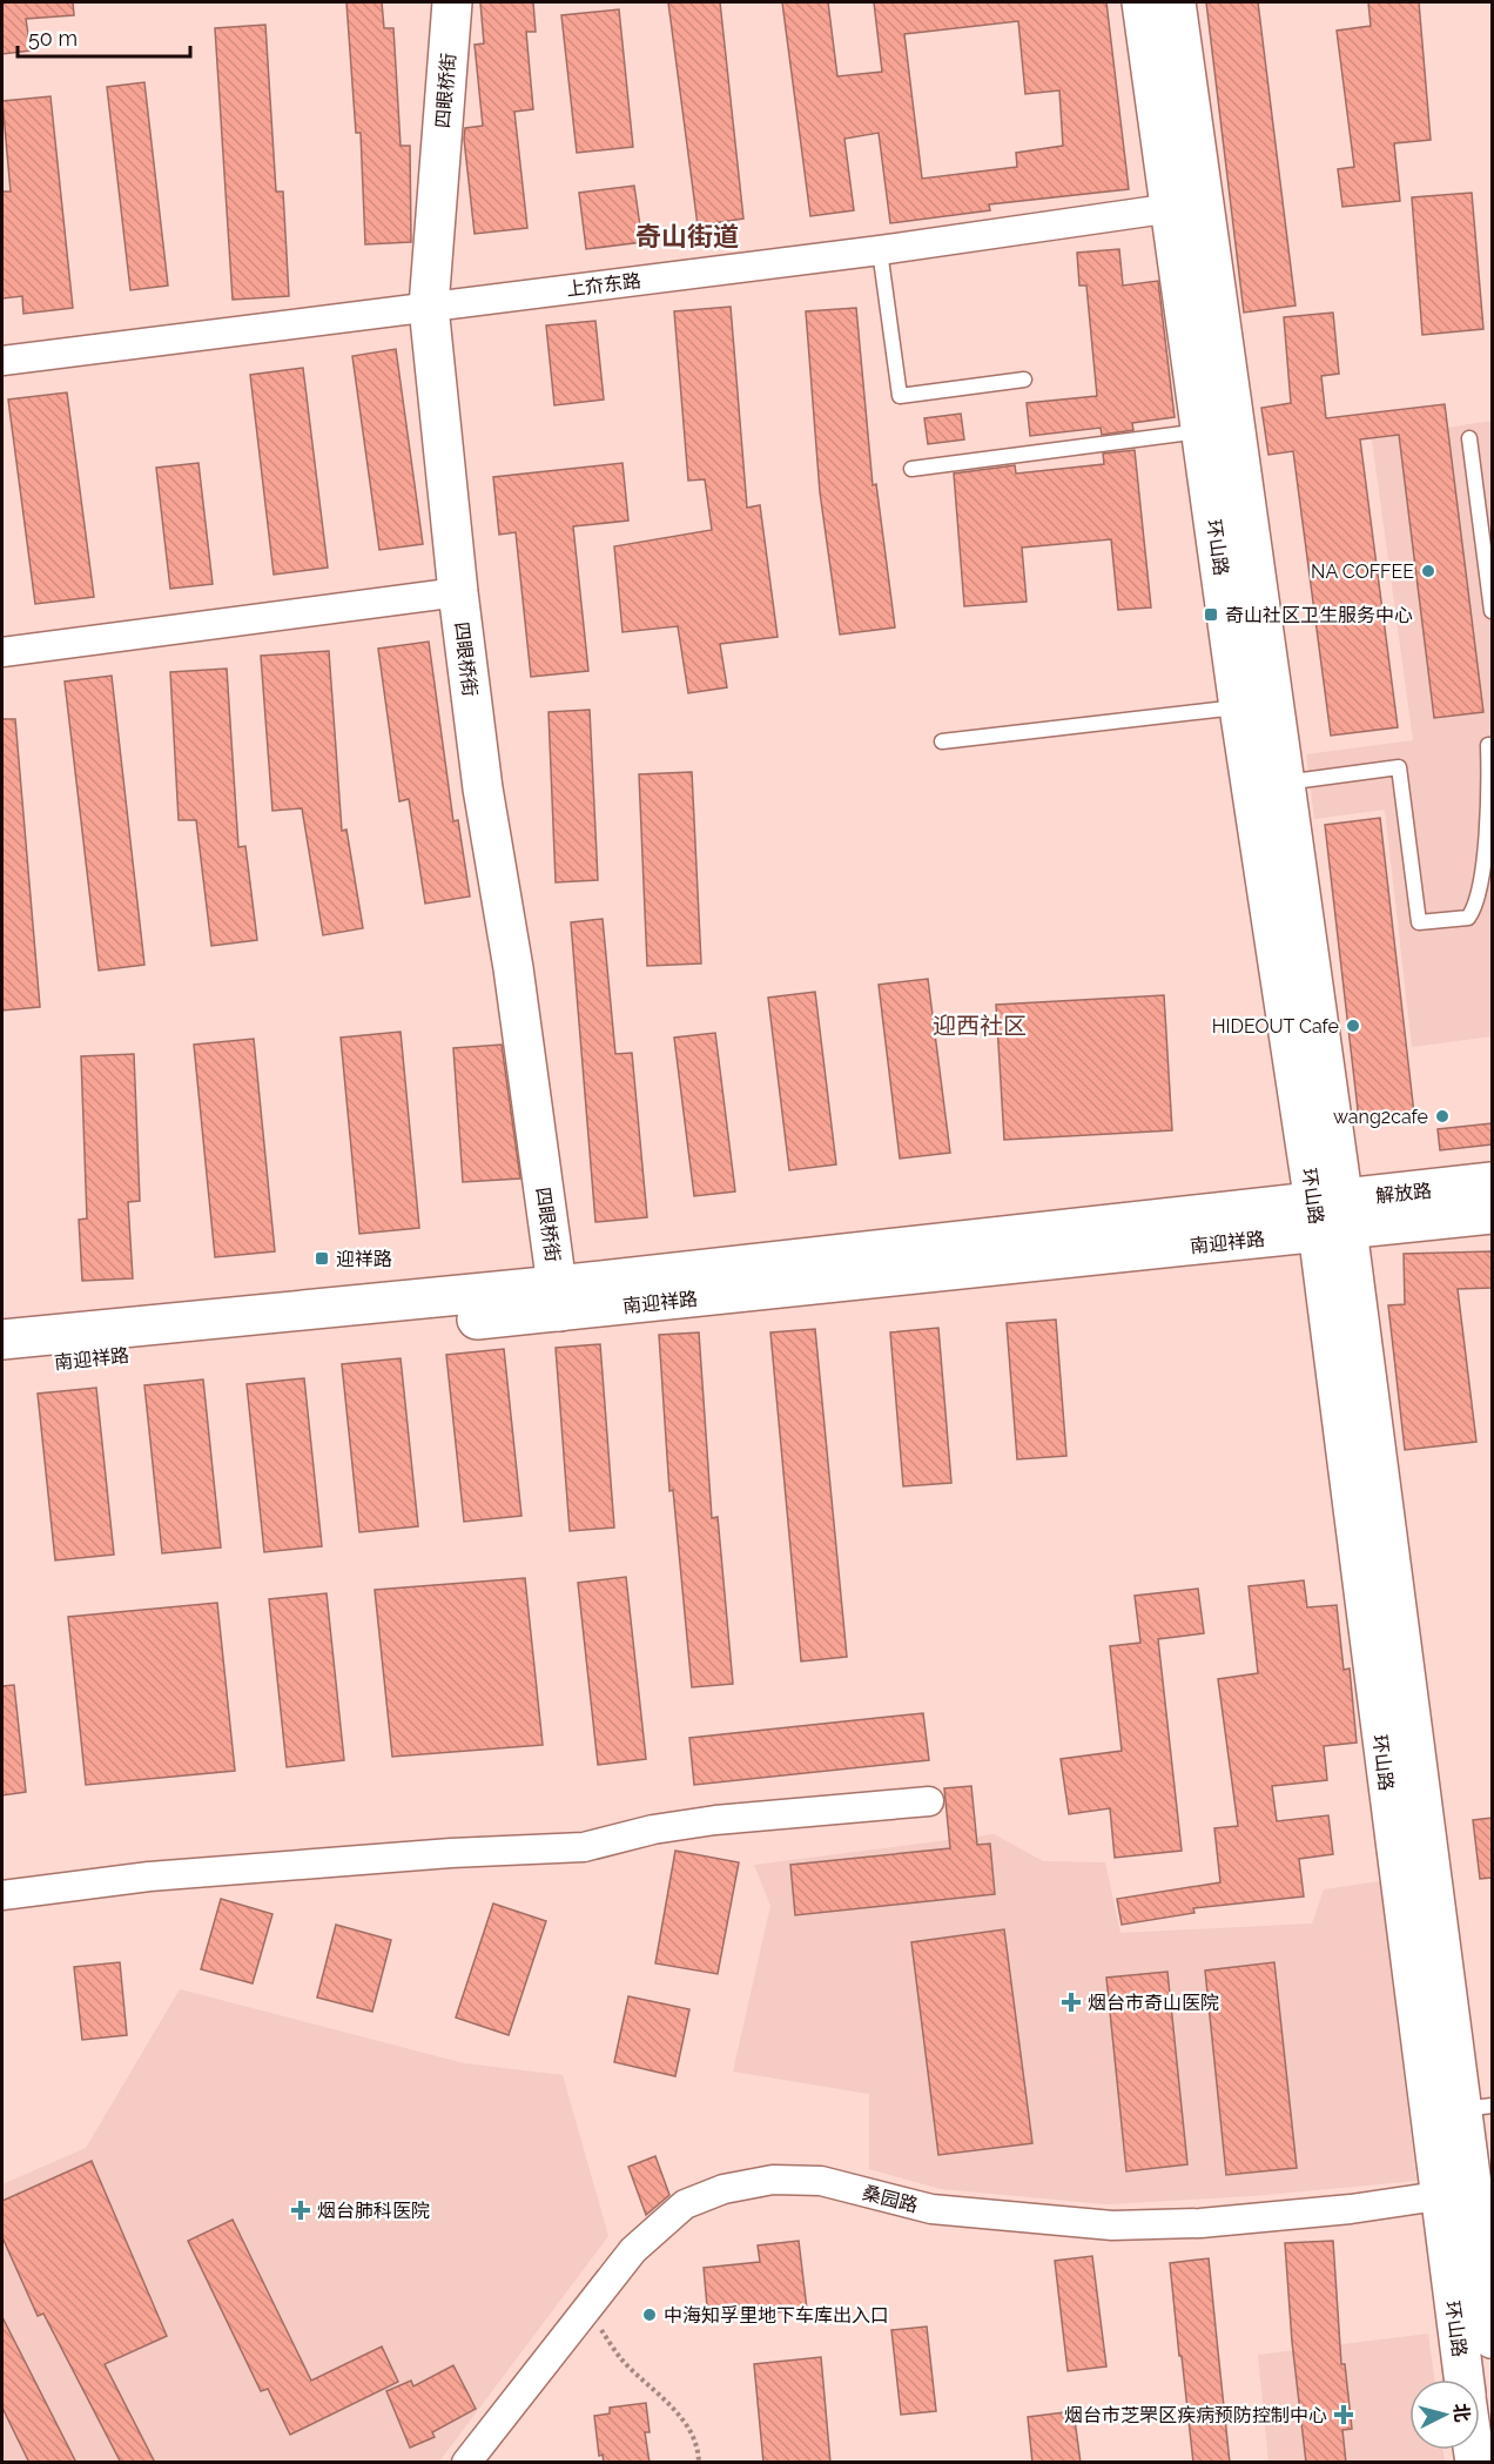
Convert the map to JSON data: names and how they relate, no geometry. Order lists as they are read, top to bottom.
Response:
{
  "streets": {
    "main road": [
      "四眼桥街",
      "环山路",
      "解放路",
      "南迎祥路"
    ],
    "street": ["上夼东路", "桑园路"]
  },
  "crossings": [
    ["四眼桥街", "上夼东路"],
    ["四眼桥街", "南迎祥路"],
    ["上夼东路", "环山路"],
    ["环山路", "解放路"],
    ["环山路", "南迎祥路"],
    ["环山路", "桑园路"],
    ["解放路", "南迎祥路"]
  ],
  "districts": ["奇山街道", "迎西社区"],
  "places": {
    "other": [
      "NA COFFEE",
      "HIDEOUT Cafe",
      "wang2cafe",
      "中海知孚里地下车库出入口"
    ],
    "transit": ["奇山社区卫生服务中心", "迎祥路"],
    "health": ["烟台市奇山医院", "烟台肺科医院", "烟台市芝罘区疾病预防控制中心"]
  },
  "scale_bar": "50 m",
  "north": "right"
}
